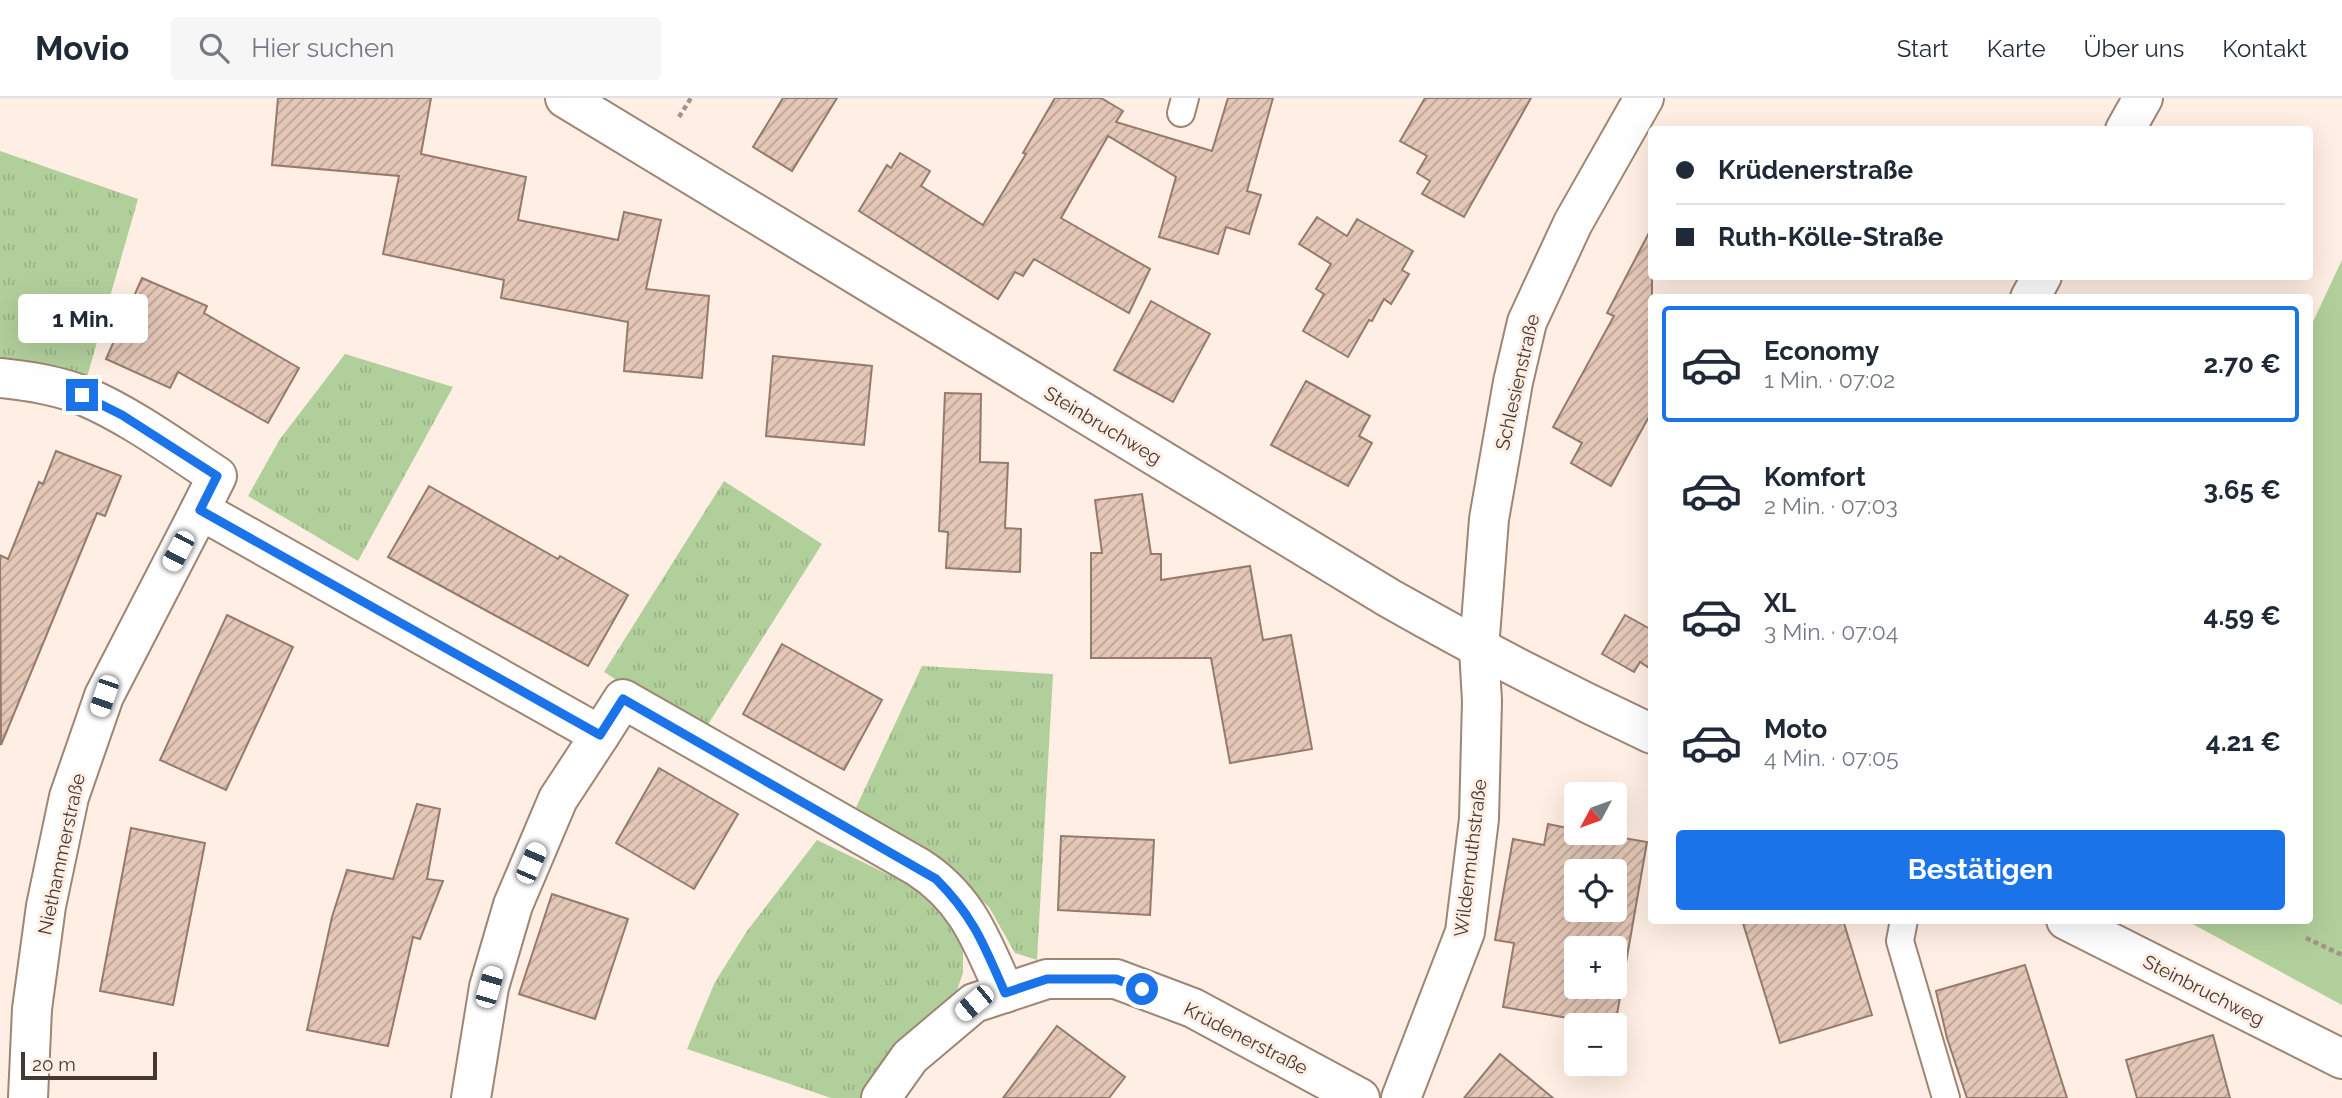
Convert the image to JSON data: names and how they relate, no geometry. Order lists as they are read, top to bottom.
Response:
{
  "streets": {
    "street": [
      "Schlesienstraße",
      "Steinbruchweg",
      "Niethammerstraße",
      "Wildermuthstraße",
      "Krüdenerstraße"
    ]
  },
  "crossings": [
    ["Schlesienstraße", "Steinbruchweg"],
    ["Schlesienstraße", "Wildermuthstraße"],
    ["Steinbruchweg", "Wildermuthstraße"]
  ],
  "scale_bar": "20 m",
  "north": "bottom left",
  "page": {
    "header": "Movio",
    "search": "Hier suchen",
    "nav": [
      "Start",
      "Karte",
      "Über uns",
      "Kontakt"
    ],
    "banner": ["Krüdenerstraße", "Ruth-Kölle-Straße"],
    "bubble": "1 Min.",
    "list": [
      {
        "name": "Economy",
        "note": "1 Min. · 07:02",
        "value": "2.70 €"
      },
      {
        "name": "Komfort",
        "note": "2 Min. · 07:03",
        "value": "3.65 €"
      },
      {
        "name": "XL",
        "note": "3 Min. · 07:04",
        "value": "4.59 €"
      },
      {
        "name": "Moto",
        "note": "4 Min. · 07:05",
        "value": "4.21 €"
      }
    ],
    "map_buttons": ["+", "−"],
    "buttons": "Bestätigen",
    "scale": "20 m"
  }
}
